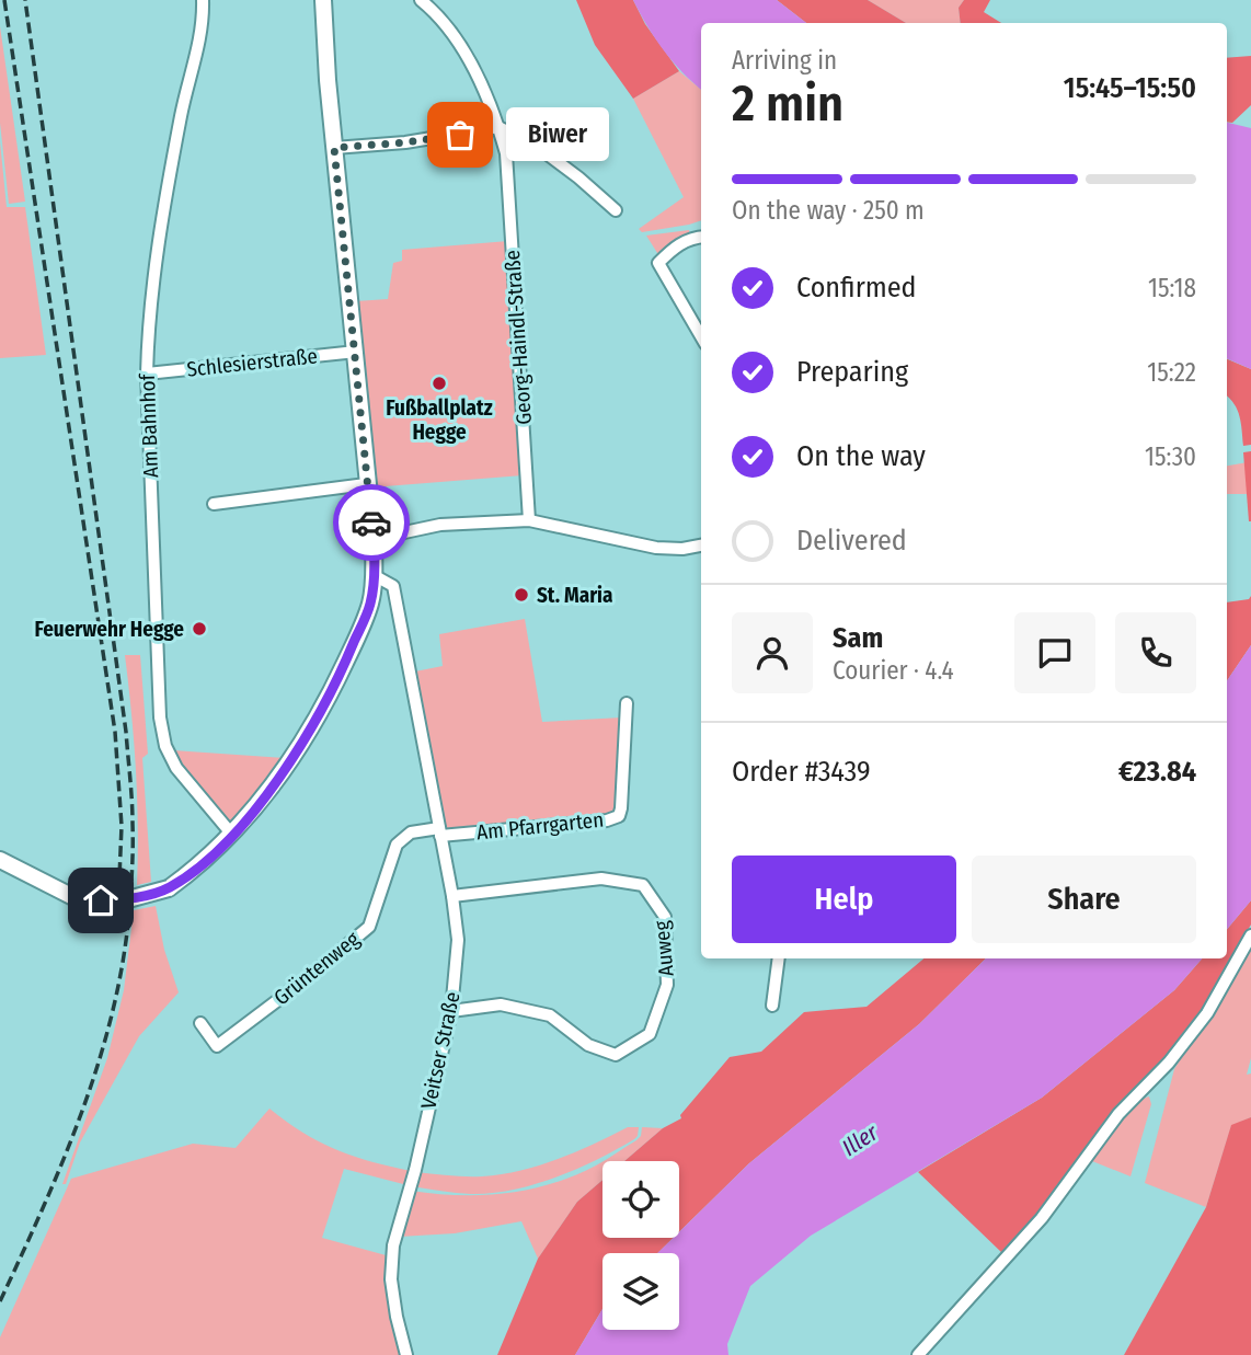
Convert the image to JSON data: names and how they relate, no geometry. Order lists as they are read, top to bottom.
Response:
{
  "streets": {
    "street": [
      "Georg-Haindl-Straße",
      "Schlesierstraße",
      "Am Bahnhof",
      "Am Pfarrgarten",
      "Auweg",
      "Grüntenweg",
      "Veitser Straße"
    ]
  },
  "crossings": [
    ["Schlesierstraße", "Am Bahnhof"],
    ["Am Pfarrgarten", "Grüntenweg"],
    ["Am Pfarrgarten", "Veitser Straße"],
    ["Auweg", "Veitser Straße"],
    ["Grüntenweg", "Veitser Straße"]
  ],
  "water": ["Iller"],
  "places": [
    "Biwer",
    "Fußballplatz Hegge",
    "St. Maria",
    "Feuerwehr Hegge"
  ],
  "page": {
    "heading": ["2 min", "Arriving in", "15:45–15:50"],
    "panel": [
      "Sam",
      "Courier · 4.4",
      "Order #3439",
      "€23.84"
    ],
    "bubble": "Biwer",
    "bar": "On the way · 250 m",
    "list": [
      ["Confirmed", "15:18"],
      ["Preparing", "15:22"],
      ["On the way", "15:30"],
      "Delivered"
    ],
    "buttons": ["Help", "Share"]
  }
}
